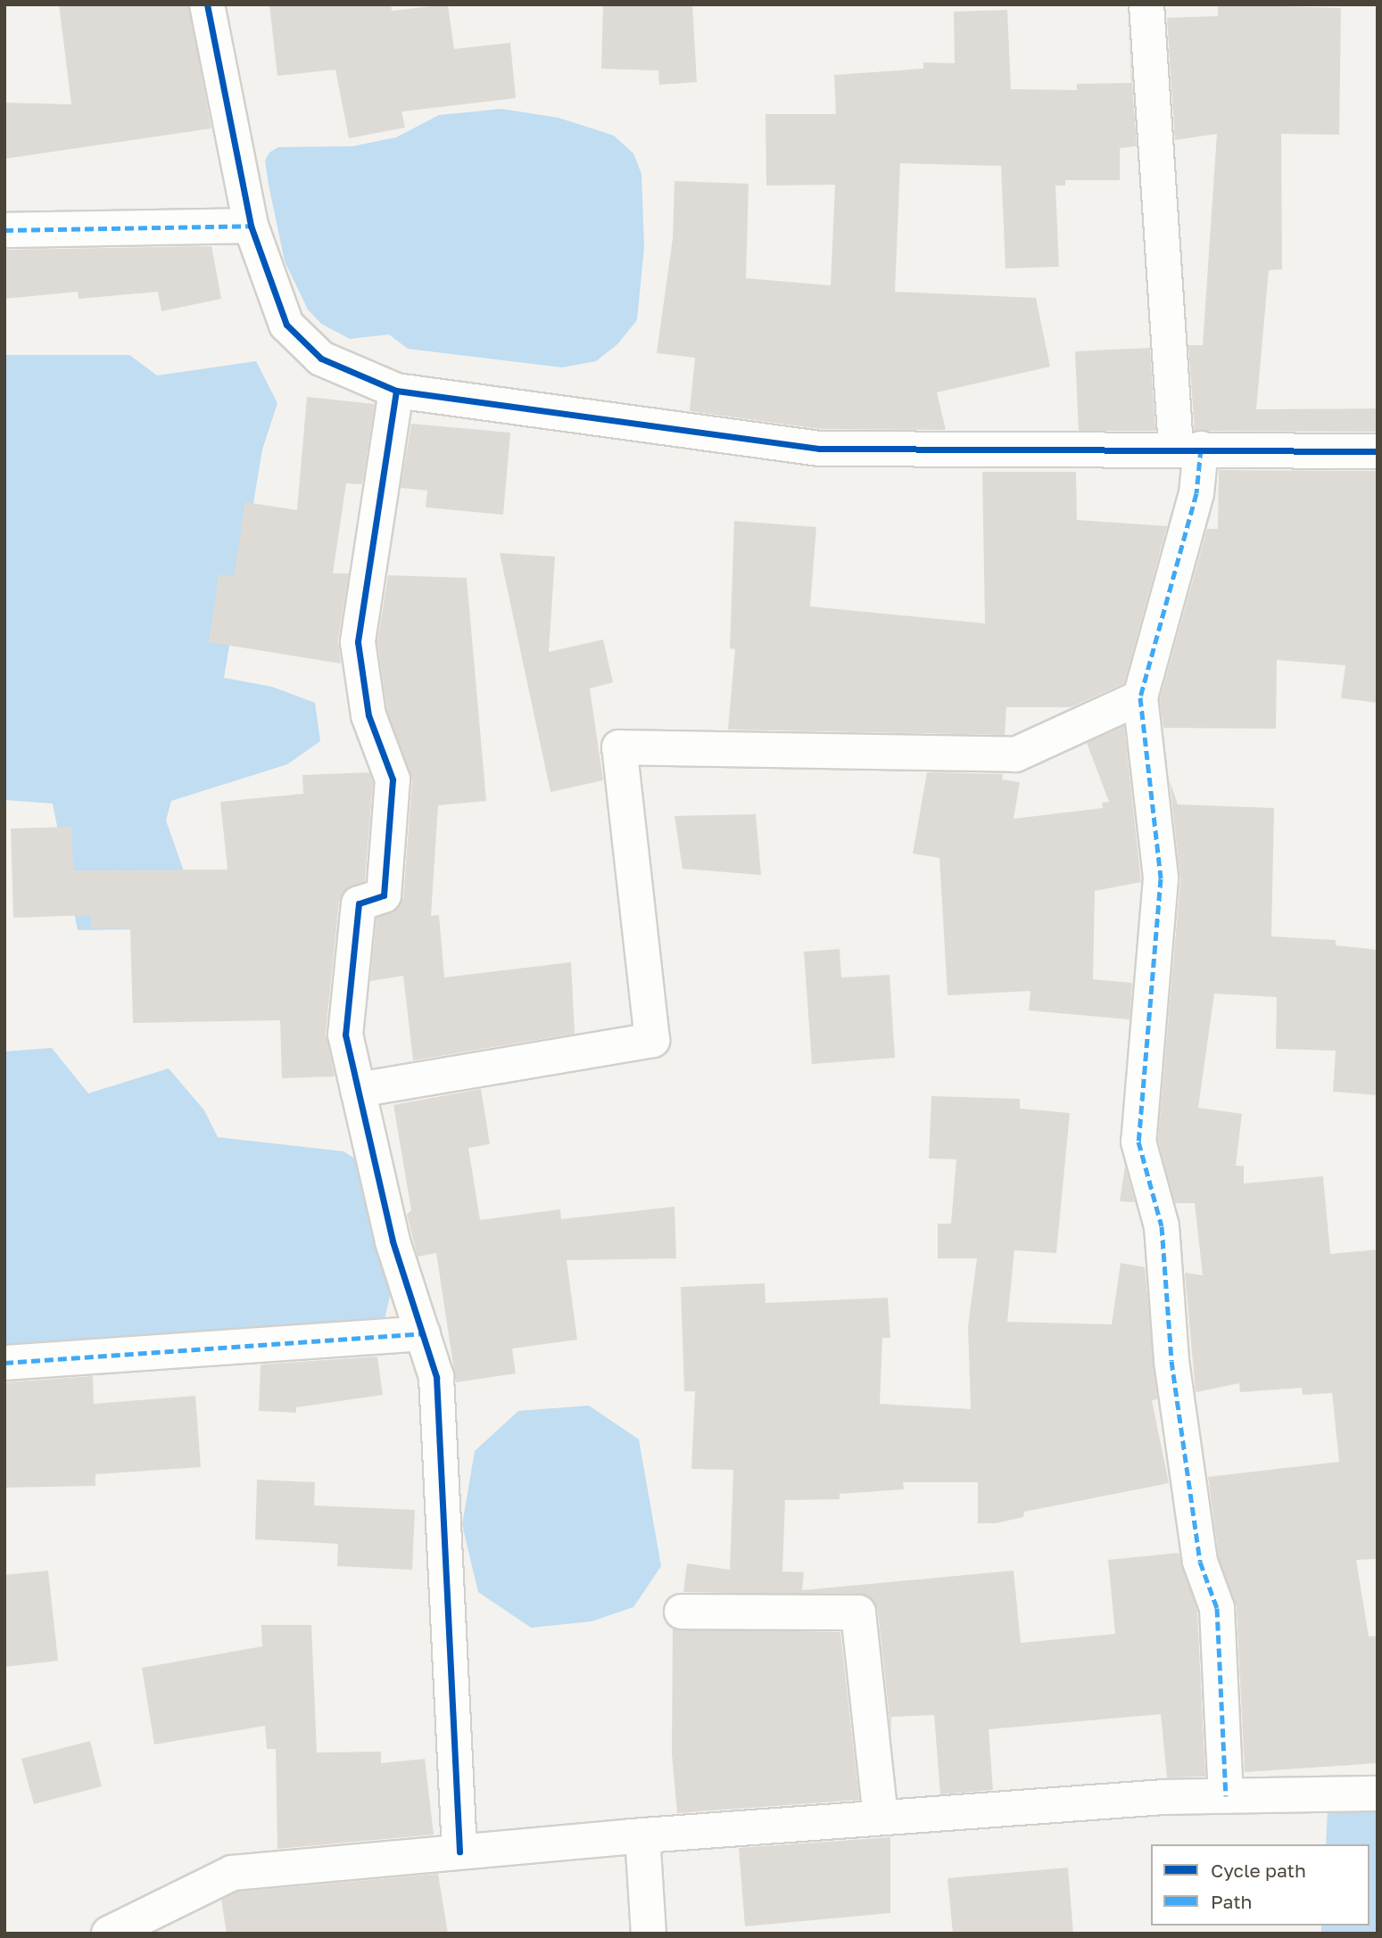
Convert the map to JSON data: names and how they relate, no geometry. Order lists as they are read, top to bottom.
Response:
{
  "legend": ["Cycle path", "Path"]
}
